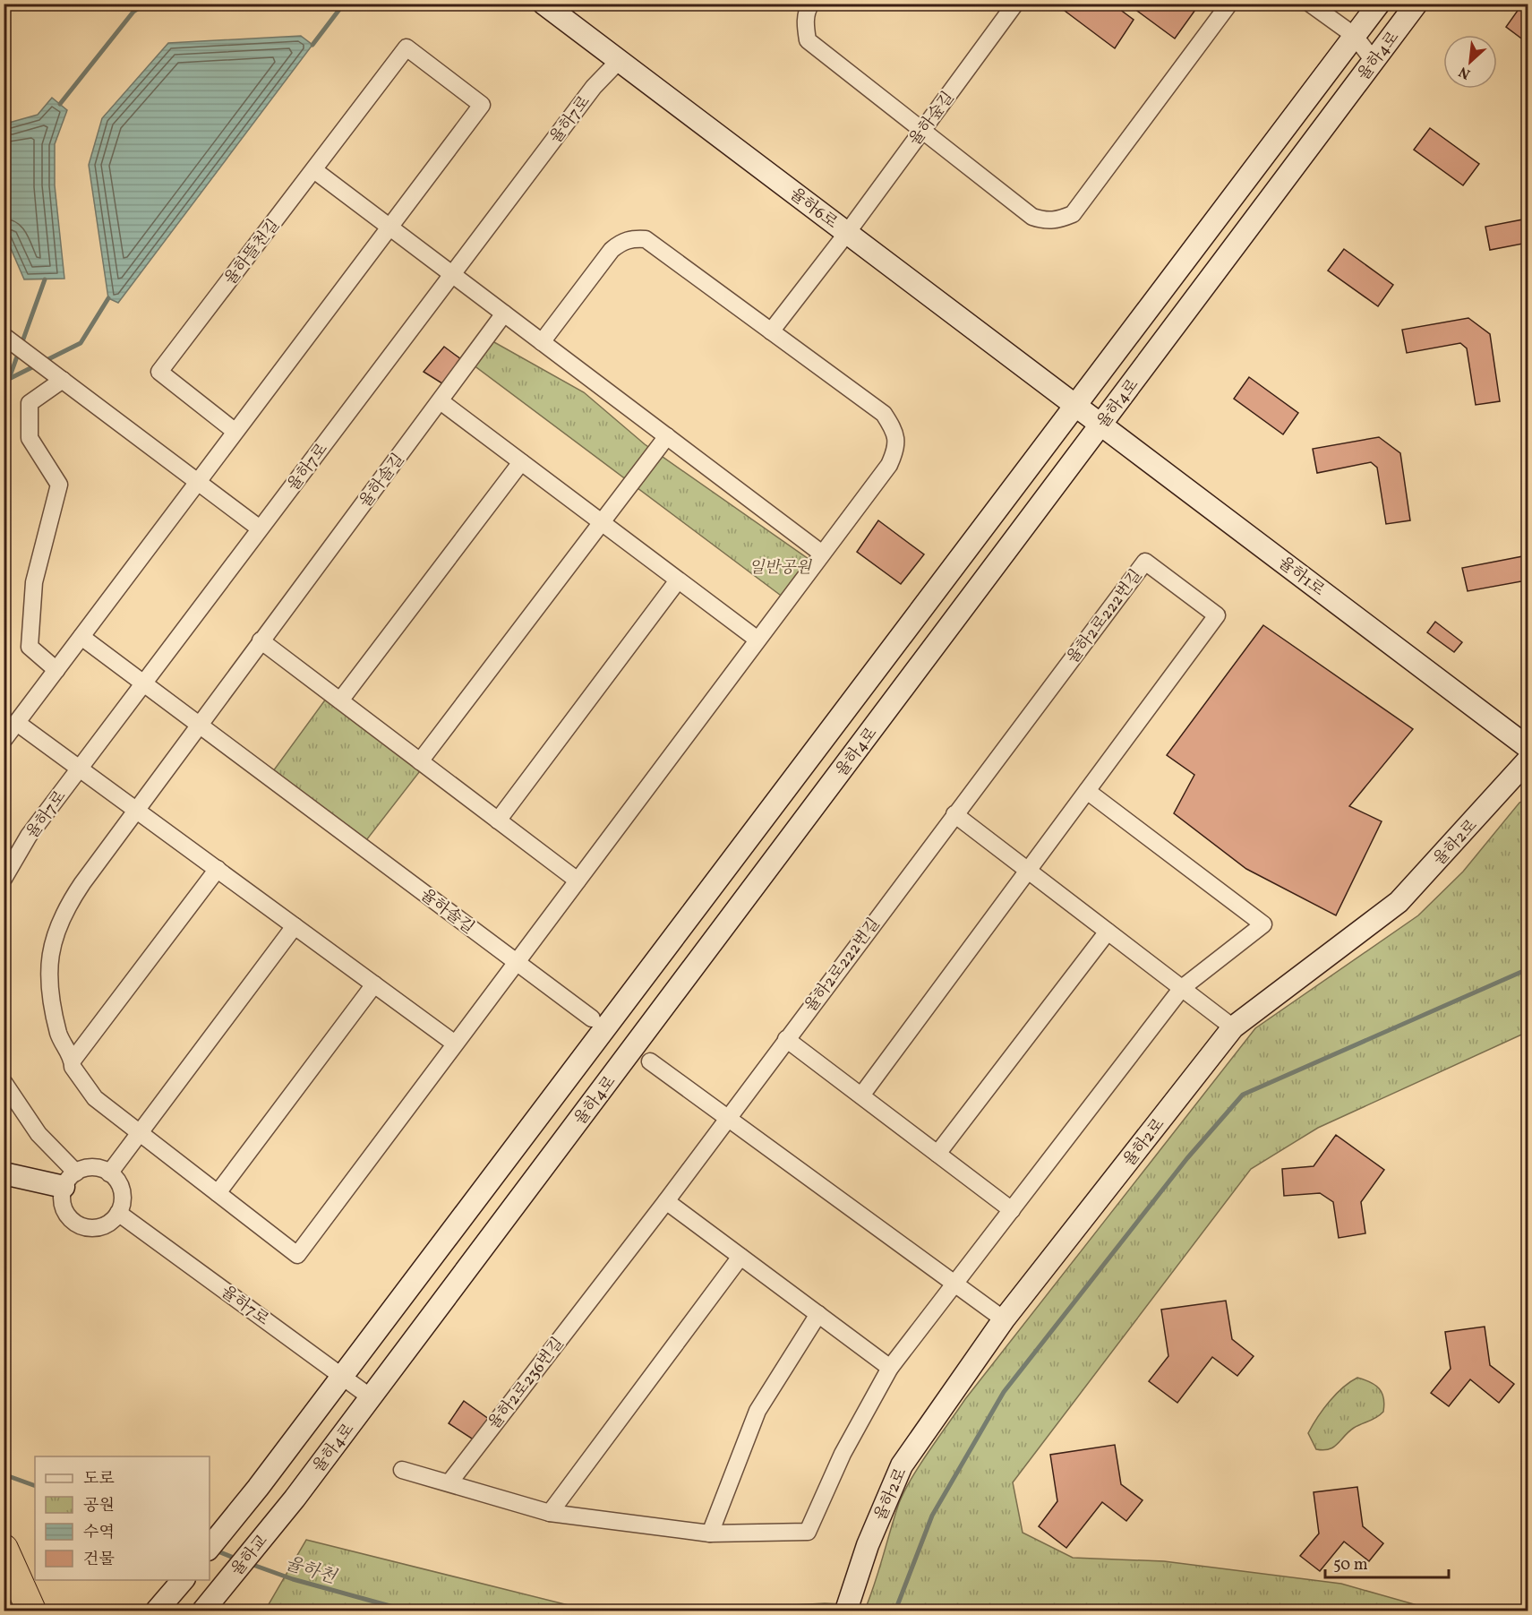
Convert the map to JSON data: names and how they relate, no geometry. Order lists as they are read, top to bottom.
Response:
{
  "streets": {
    "main road": [
      "율하4로",
      "율하6로",
      "율하1로",
      "율하2로",
      "율하교"
    ],
    "street": [
      "율하숲길",
      "율하7로",
      "율하뜰천길",
      "율하솔길",
      "율하2로222번길",
      "율하2로236번길"
    ]
  },
  "crossings": [
    ["율하4로", "율하7로"],
    ["율하4로", "율하6로"],
    ["율하4로", "율하1로"],
    ["율하4로", "율하교"],
    ["율하숲길", "율하6로"],
    ["율하숲길", "율하솔길"],
    ["율하7로", "율하6로"],
    ["율하6로", "율하1로"],
    ["율하2로222번길", "율하2로236번길"]
  ],
  "water": ["율하천"],
  "parks": ["일반공원"],
  "legend": [
    "도로",
    "공원",
    "수역",
    "건물"
  ],
  "scale_bar": "50 m",
  "north": "bottom left"
}
